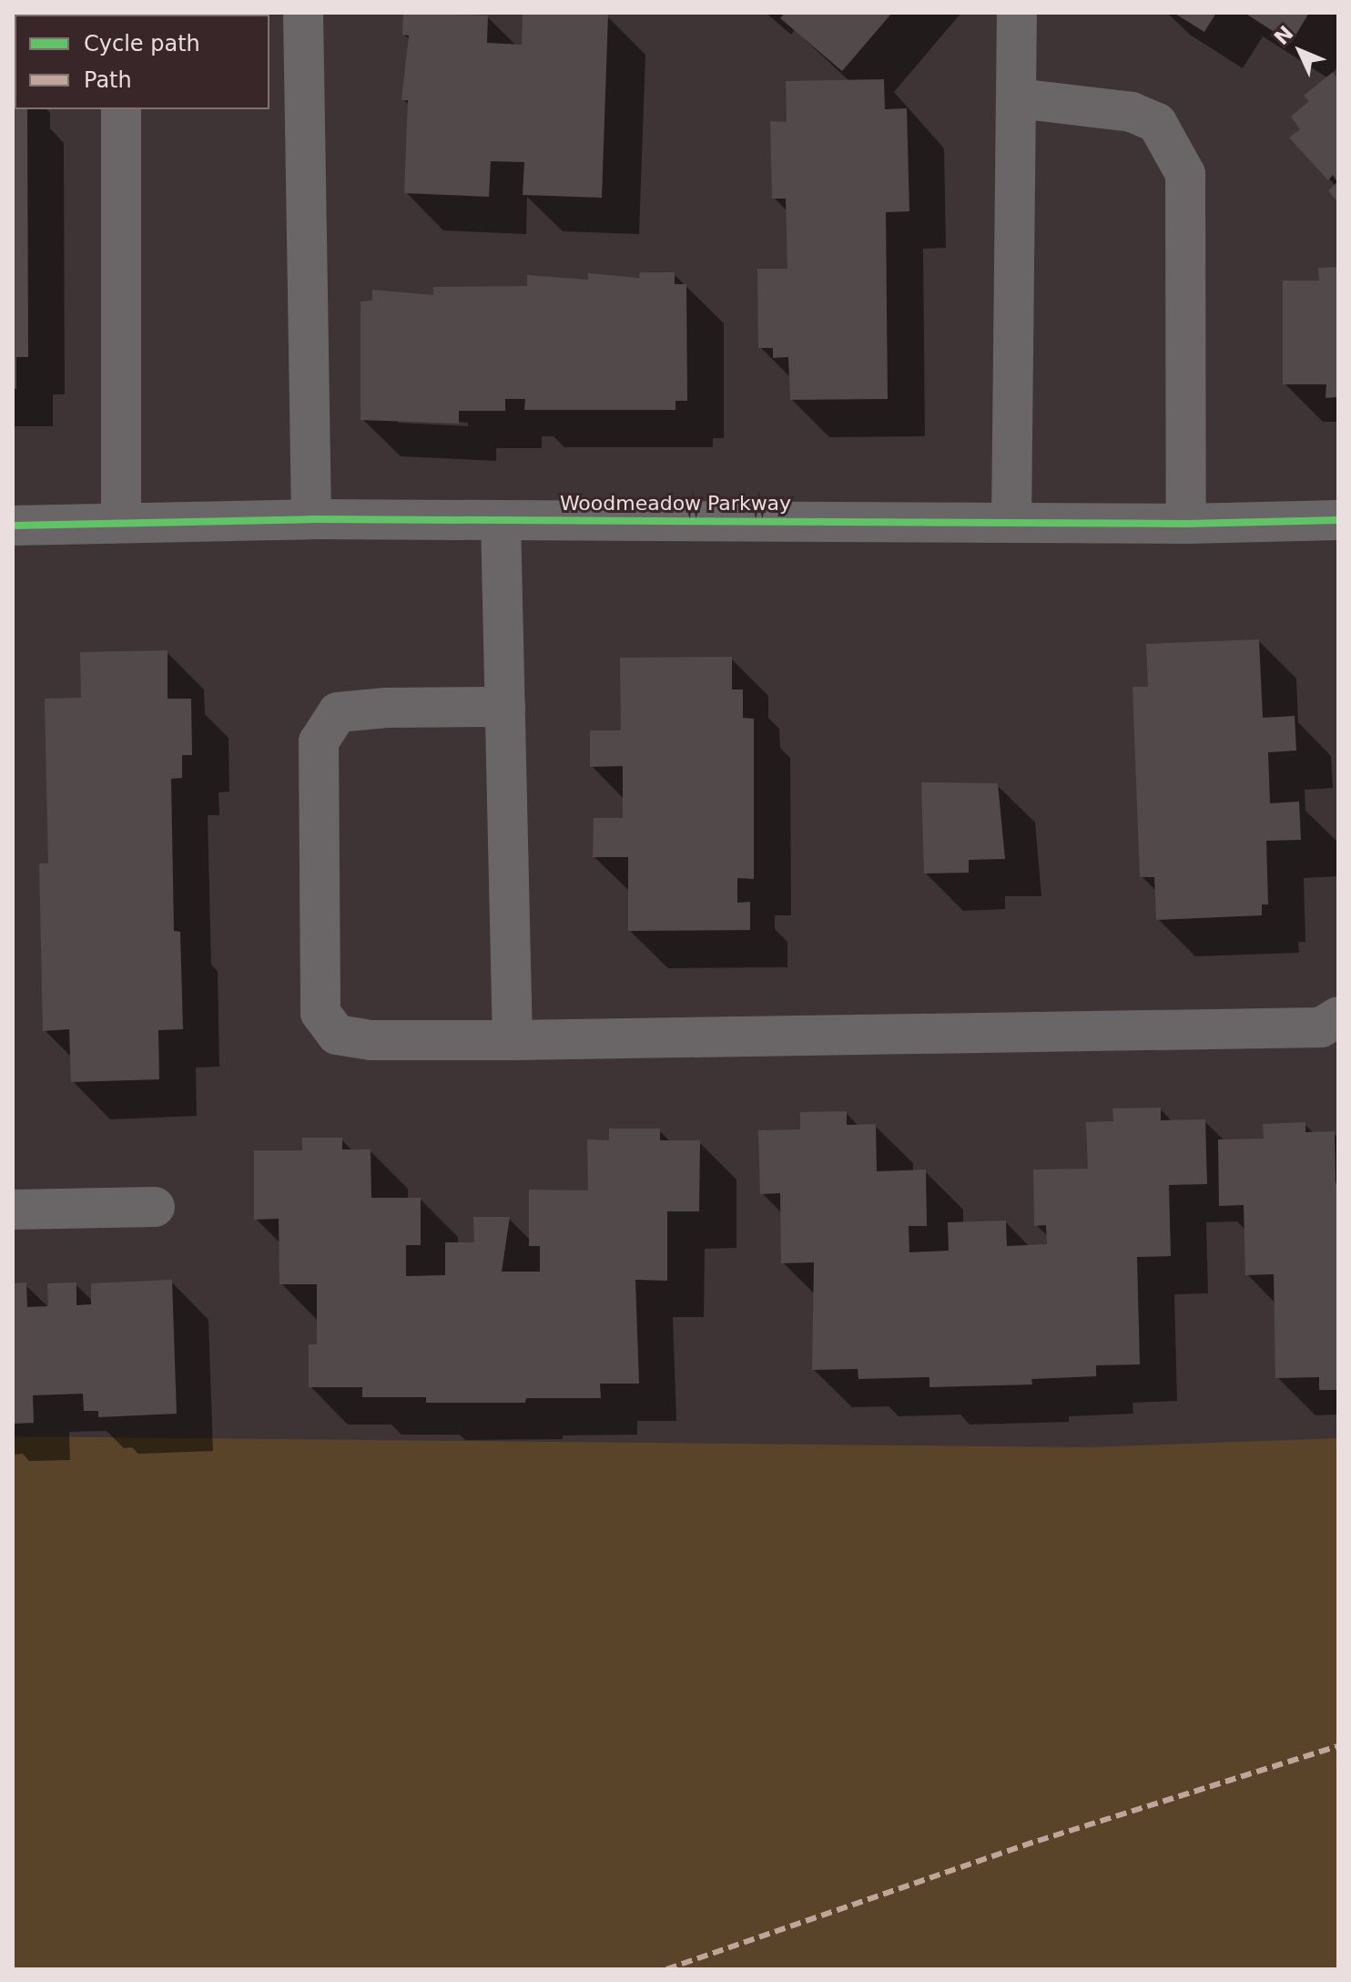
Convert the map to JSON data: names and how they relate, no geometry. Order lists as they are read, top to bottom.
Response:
{
  "streets": {
    "street": ["Woodmeadow Parkway"]
  },
  "legend": ["Cycle path", "Path"],
  "north": "top left"
}
